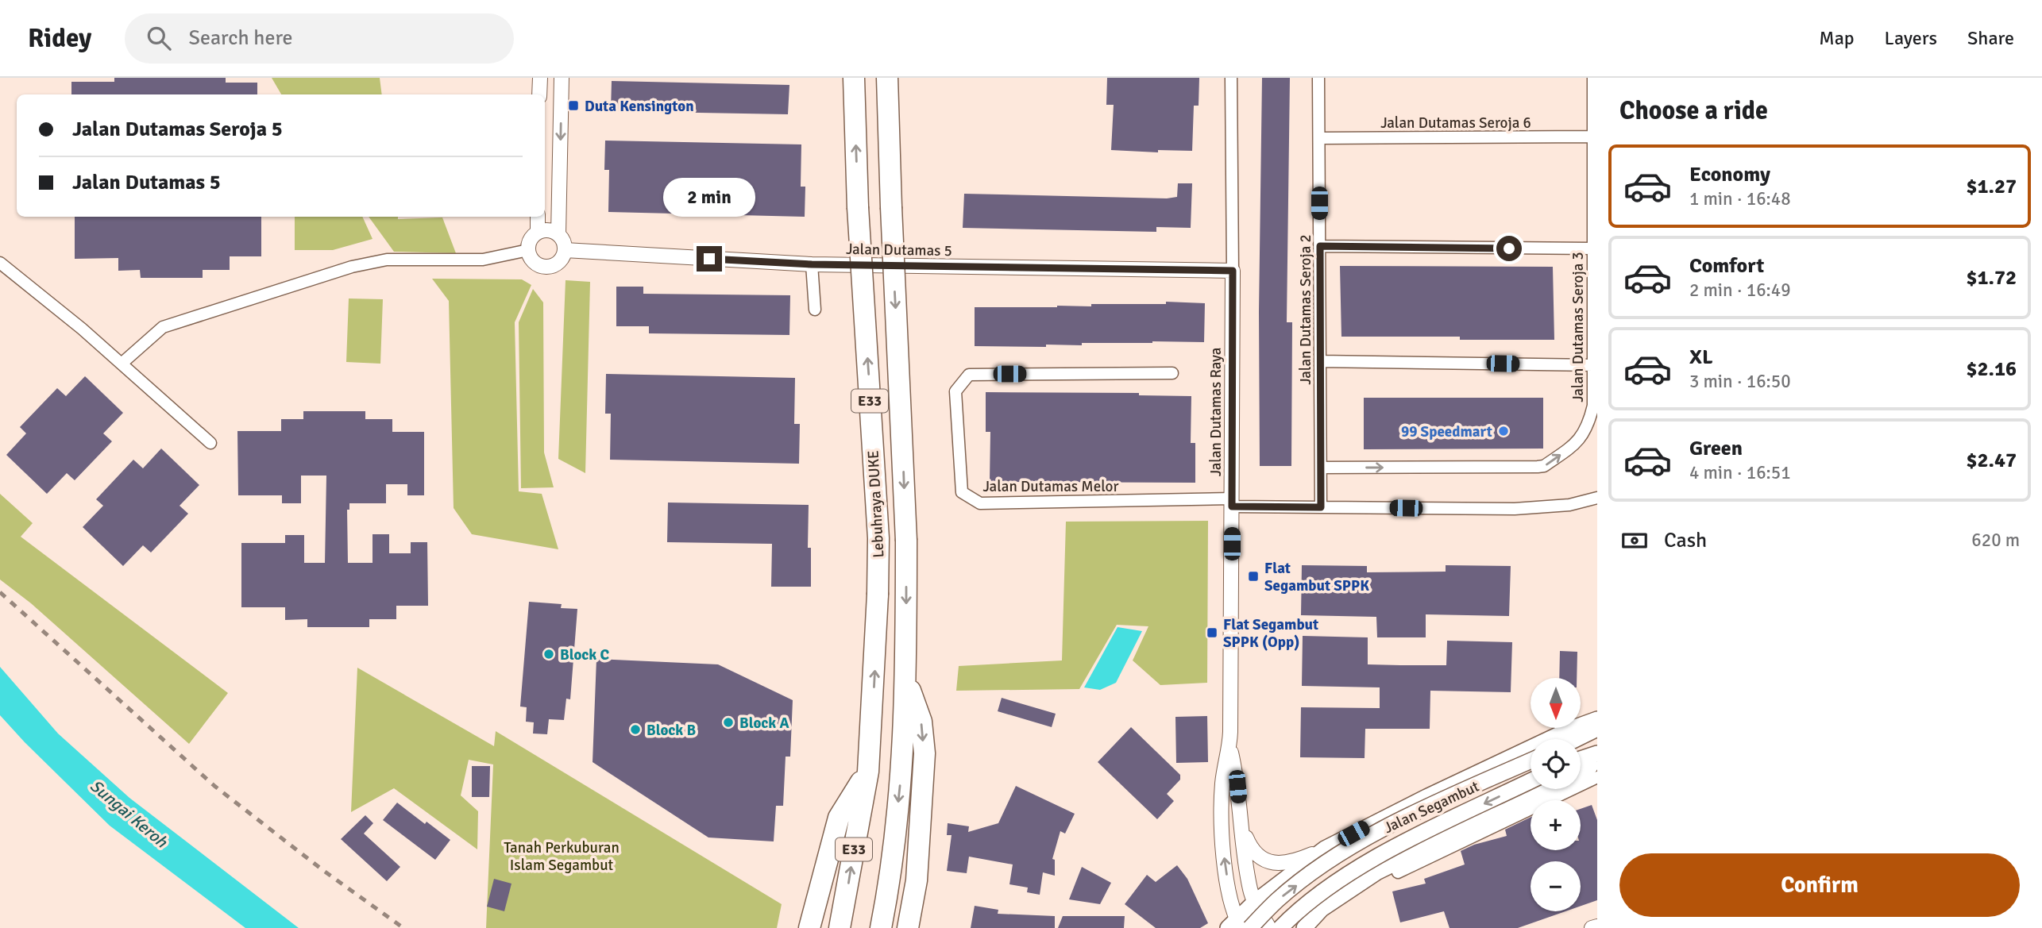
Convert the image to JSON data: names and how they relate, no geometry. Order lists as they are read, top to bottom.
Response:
{
  "streets": {
    "highway": ["E33", "Lebuhraya DUKE"],
    "main road": ["Jalan Segambut"],
    "street": [
      "Jalan Dutamas Seroja 6",
      "Jalan Dutamas 5",
      "Jalan Dutamas Seroja 2",
      "Jalan Dutamas Seroja 3",
      "Jalan Dutamas Raya",
      "Jalan Dutamas Melor"
    ]
  },
  "crossings": [
    ["Jalan Dutamas Seroja 6", "Jalan Dutamas Seroja 2"],
    ["Jalan Dutamas Seroja 6", "Jalan Dutamas Seroja 3"],
    ["Jalan Dutamas 5", "Jalan Dutamas Raya"],
    ["Jalan Dutamas Seroja 2", "Jalan Dutamas Seroja 3"],
    ["E33", "Lebuhraya DUKE"],
    ["Jalan Dutamas Raya", "Jalan Dutamas Melor"]
  ],
  "water": ["Sungai Keroh"],
  "parks": ["Tanah Perkuburan Islam Segambut"],
  "places": {
    "transit": ["Duta Kensington", "Flat Segambut SPPK", "Flat Segambut SPPK (Opp)"],
    "other": [
      "99 Speedmart",
      "Block C",
      "Block A",
      "Block B"
    ]
  },
  "north": "bottom",
  "page": {
    "header": "Ridey",
    "search": "Search here",
    "nav": ["Map", "Layers", "Share"],
    "heading": "Choose a ride",
    "banner": ["Jalan Dutamas Seroja 5", "Jalan Dutamas 5"],
    "list": [
      {
        "name": "Economy",
        "note": "1 min · 16:48",
        "value": "$1.27"
      },
      {
        "name": "Comfort",
        "note": "2 min · 16:49",
        "value": "$1.72"
      },
      {
        "name": "XL",
        "note": "3 min · 16:50",
        "value": "$2.16"
      },
      {
        "name": "Green",
        "note": "4 min · 16:51",
        "value": "$2.47"
      }
    ],
    "bubble": "2 min",
    "pay": ["Cash", "620 m"],
    "map_buttons": ["+", "−"],
    "buttons": "Confirm"
  }
}
